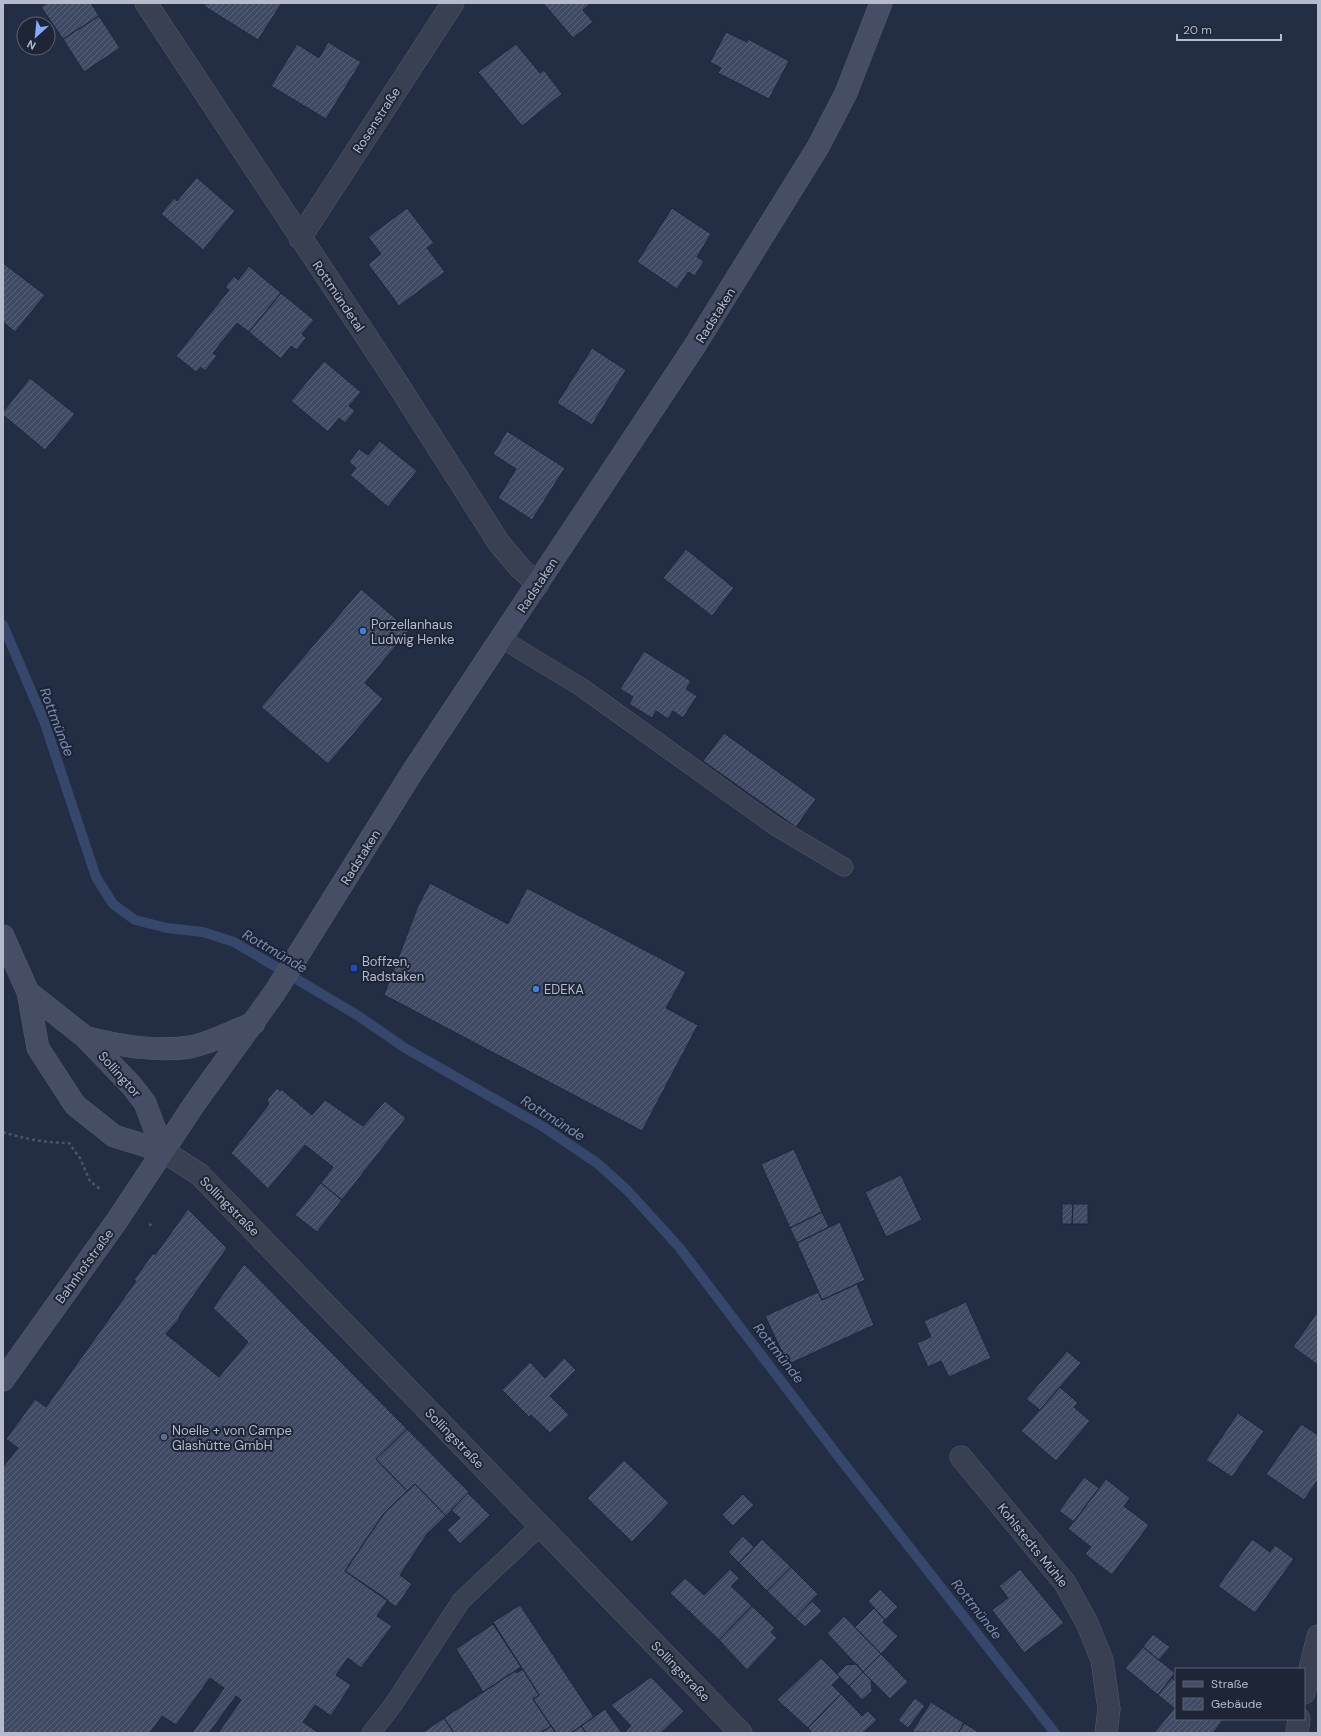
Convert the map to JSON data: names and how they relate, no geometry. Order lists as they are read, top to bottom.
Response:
{
  "streets": {
    "main road": ["Radstaken", "Sollingtor", "Bahnhofstraße"],
    "street": [
      "Rosenstraße",
      "Rottmündetal",
      "Sollingstraße",
      "Kohlstedts Mühle"
    ]
  },
  "crossings": [
    ["Rosenstraße", "Rottmündetal"],
    ["Rottmündetal", "Radstaken"],
    ["Radstaken", "Sollingtor"],
    ["Radstaken", "Sollingstraße"],
    ["Radstaken", "Bahnhofstraße"],
    ["Sollingtor", "Sollingstraße"],
    ["Sollingtor", "Bahnhofstraße"],
    ["Sollingstraße", "Bahnhofstraße"]
  ],
  "water": ["Rottmünde"],
  "places": {
    "other": ["Porzellanhaus Ludwig Henke", "EDEKA", "Noelle + von Campe Glashütte GmbH"],
    "transit": ["Boffzen, Radstaken"]
  },
  "legend": ["Straße", "Gebäude"],
  "scale_bar": "20 m",
  "north": "bottom left"
}
